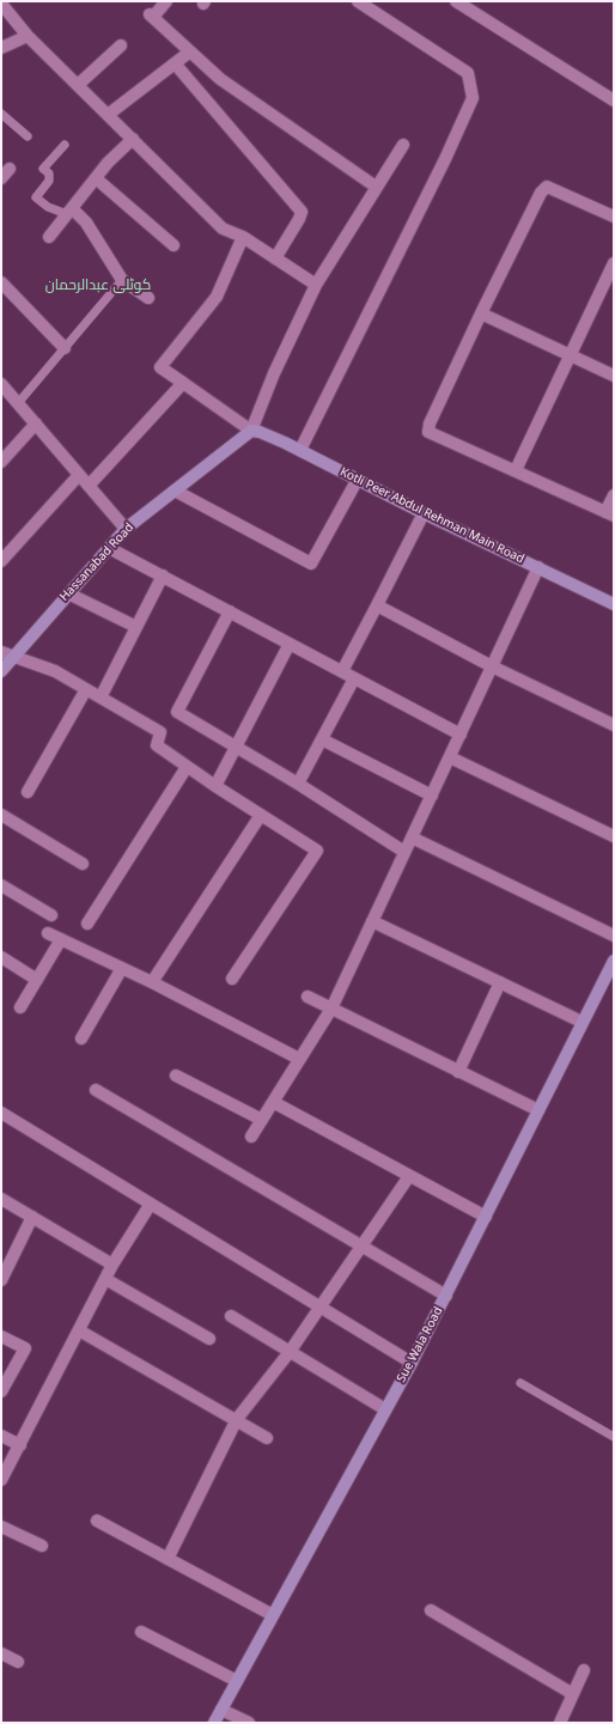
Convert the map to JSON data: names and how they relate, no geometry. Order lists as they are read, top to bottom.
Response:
{
  "streets": {
    "street": ["Kotli Peer Abdul Rehman Main Road", "Hassanabad Road", "Sue Wala Road"]
  },
  "crossings": [
    ["Kotli Peer Abdul Rehman Main Road", "Hassanabad Road"]
  ],
  "districts": ["کوٹلی عبدالرحمان"]
}
